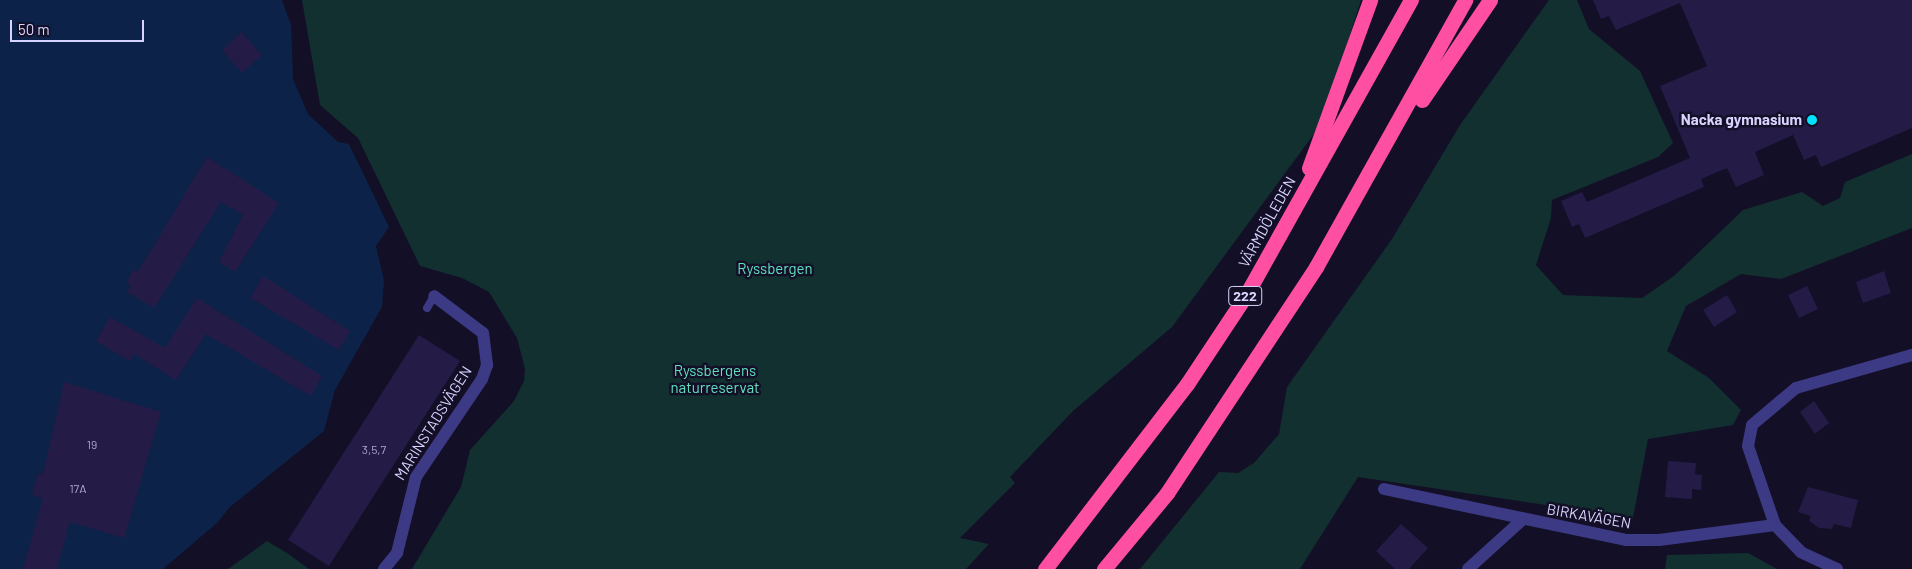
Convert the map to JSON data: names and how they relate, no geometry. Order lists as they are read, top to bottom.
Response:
{
  "streets": {
    "highway": ["VÄRMDÖLEDEN", "222"],
    "street": ["MARINSTADSVÄGEN", "BIRKAVÄGEN"]
  },
  "parks": ["Ryssbergen", "Ryssbergens naturreservat"],
  "places": ["Nacka gymnasium"],
  "house_numbers": ["19", "3,5,7", "17A"],
  "scale_bar": "50 m"
}
